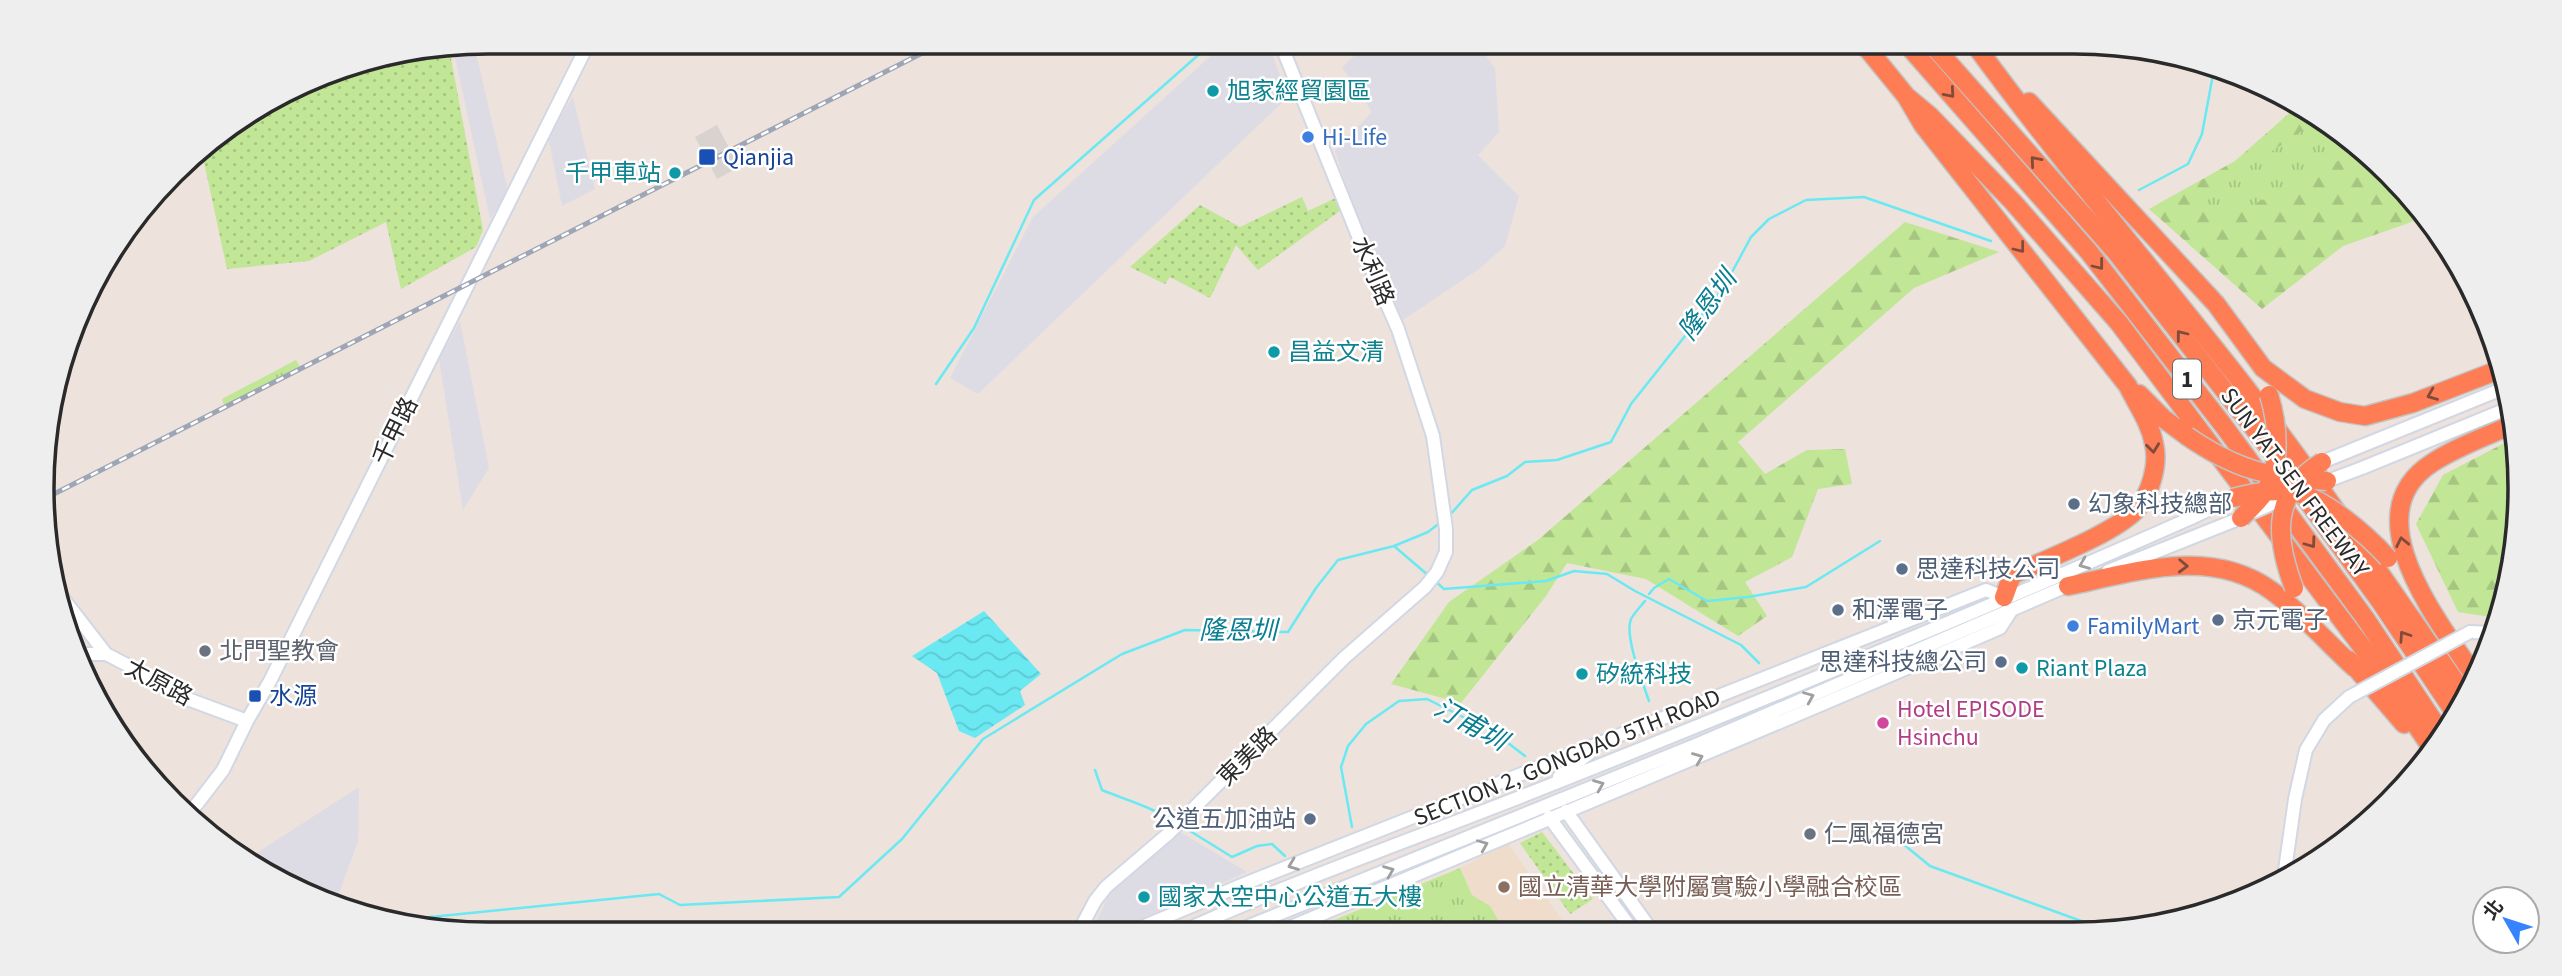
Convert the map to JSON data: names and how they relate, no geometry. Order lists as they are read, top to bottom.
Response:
{
  "streets": {
    "highway": ["1", "SUN YAT-SEN FREEWAY"],
    "street": [
      "水利路",
      "千甲路",
      "太原路",
      "東美路",
      "SECTION 2, GONGDAO 5TH ROAD"
    ]
  },
  "crossings": [
    ["水利路", "東美路"],
    ["千甲路", "太原路"]
  ],
  "water": ["隆恩圳", "汀甫圳"],
  "places": {
    "other": [
      "旭家經貿園區",
      "Hi-Life",
      "千甲車站",
      "昌益文清",
      "幻象科技總部",
      "思達科技公司",
      "和澤電子",
      "京元電子",
      "FamilyMart",
      "北門聖教會",
      "思達科技總公司",
      "Riant Plaza",
      "矽統科技",
      "Hotel EPISODE Hsinchu",
      "公道五加油站",
      "仁風福德宮",
      "國立清華大學附屬實驗小學融合校區",
      "國家太空中心公道五大樓"
    ],
    "transit": ["Qianjia", "水源"]
  },
  "north": "top left"
}
